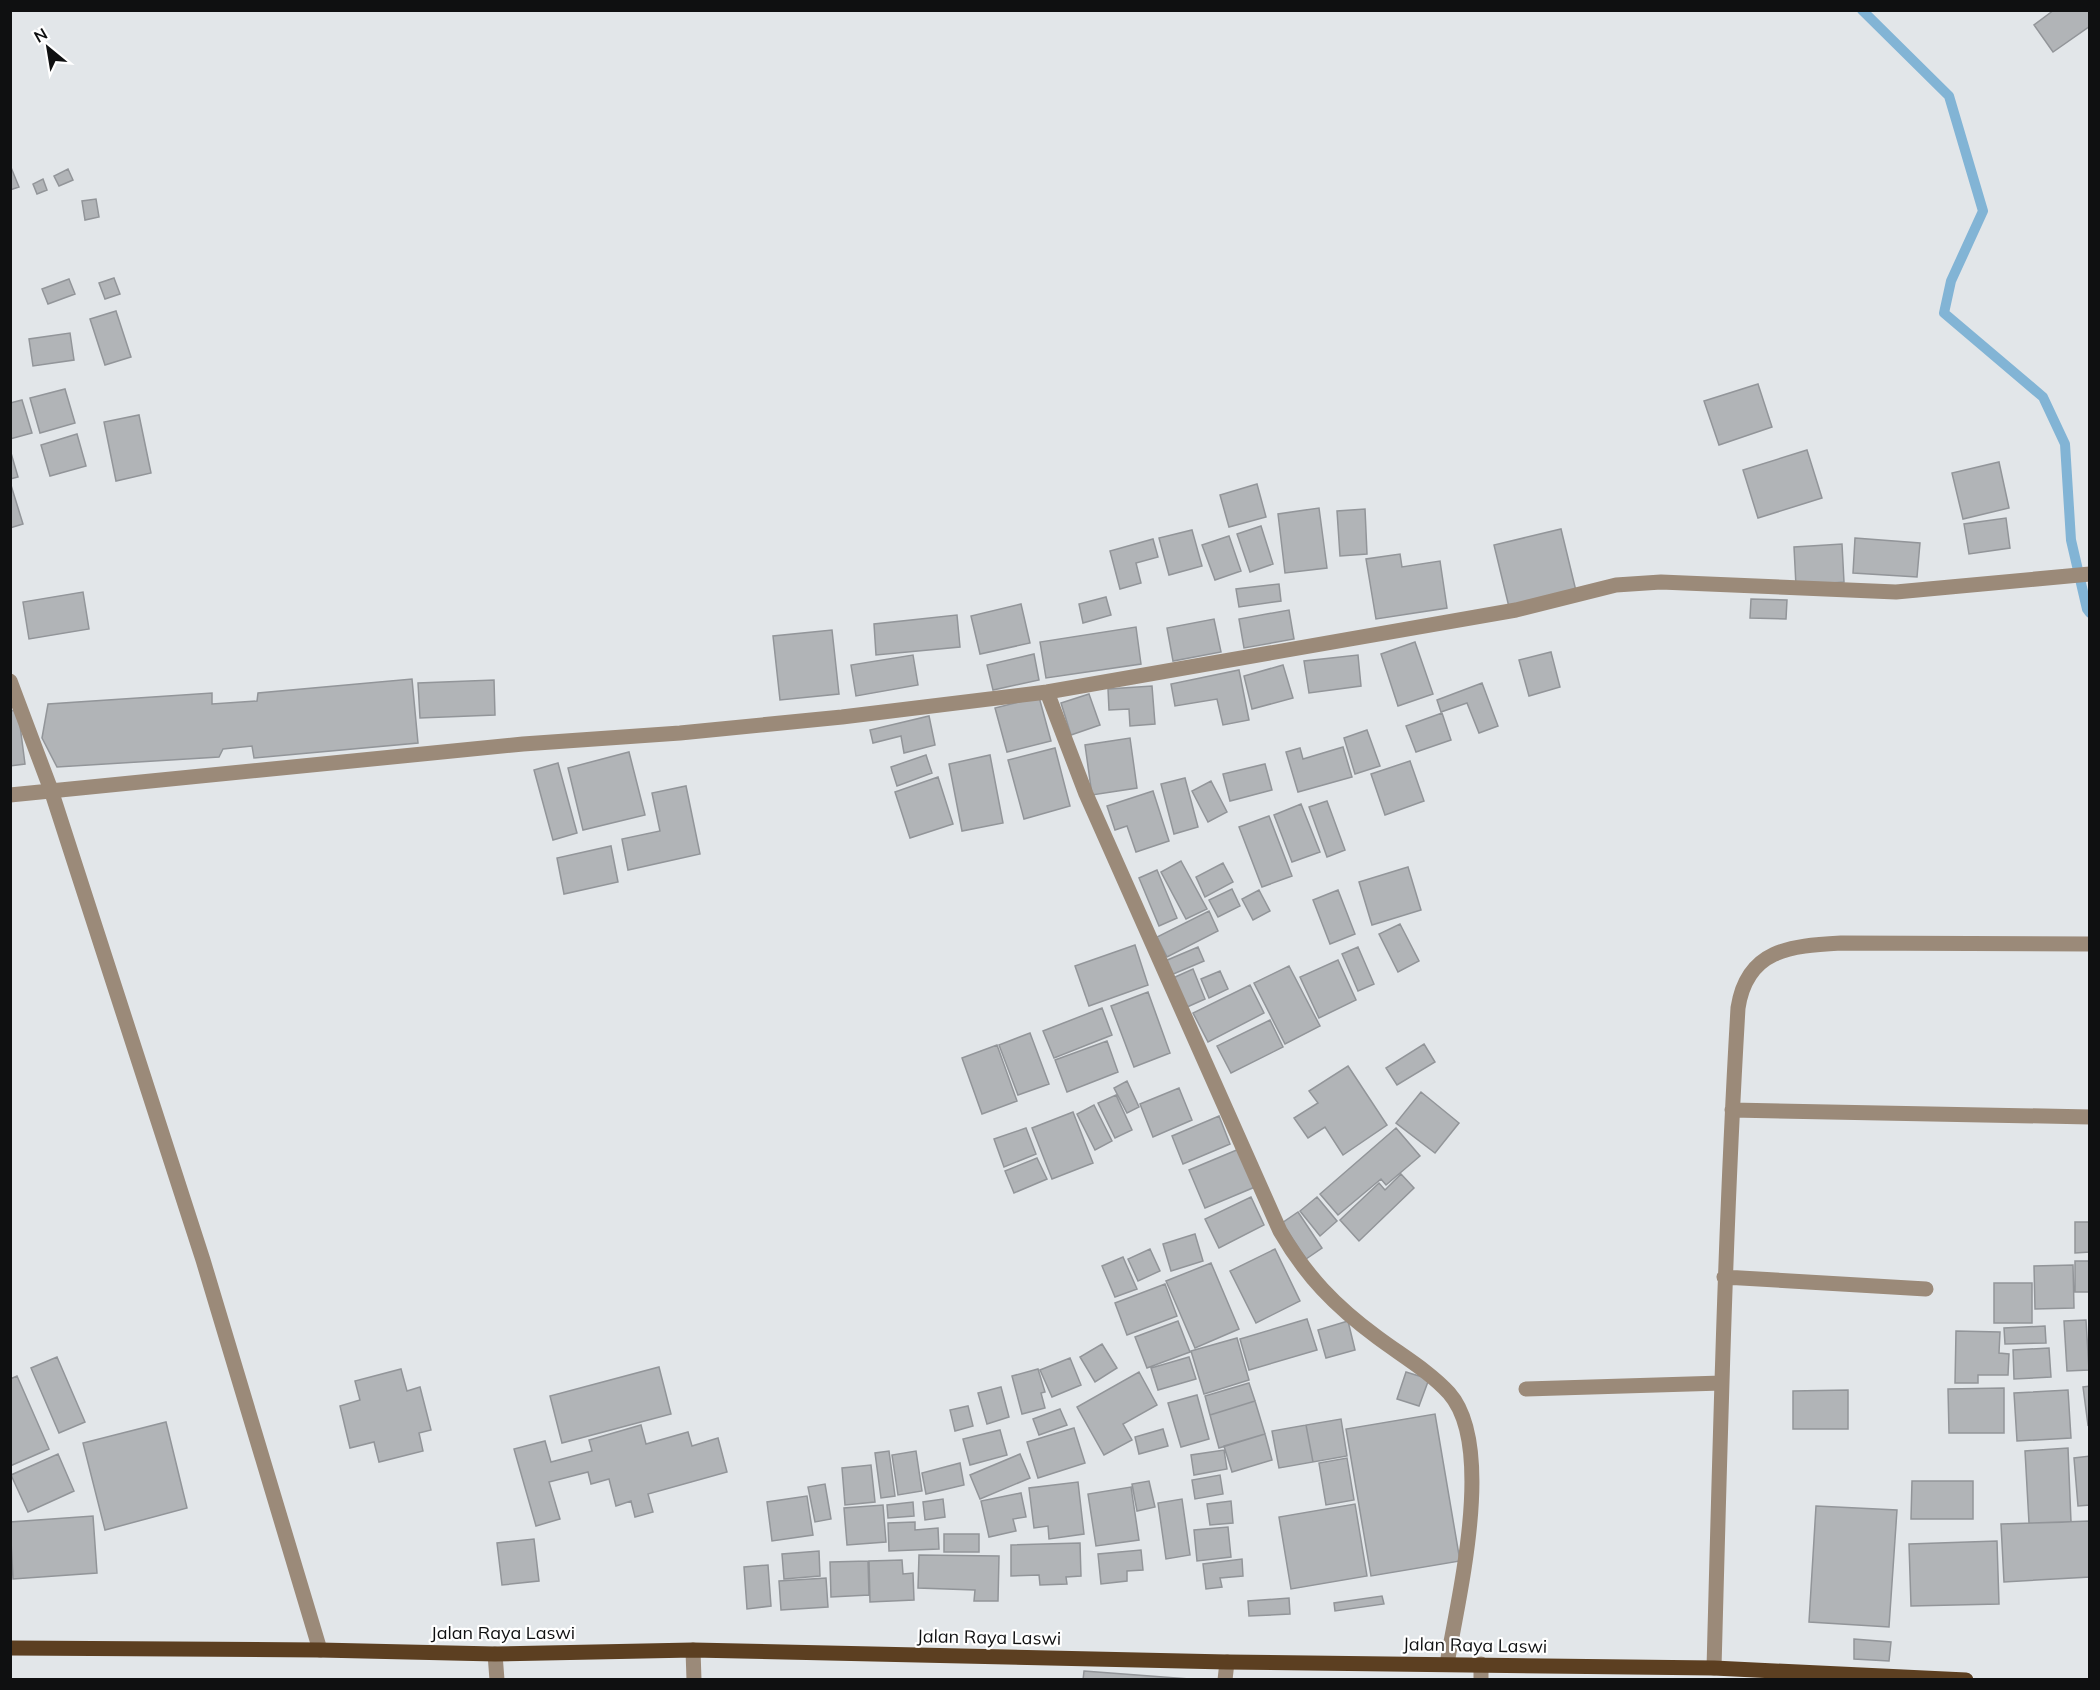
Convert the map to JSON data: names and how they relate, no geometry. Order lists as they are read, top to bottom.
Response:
{
  "streets": {
    "main road": ["Jalan Raya Laswi"]
  },
  "north": "top left"
}
